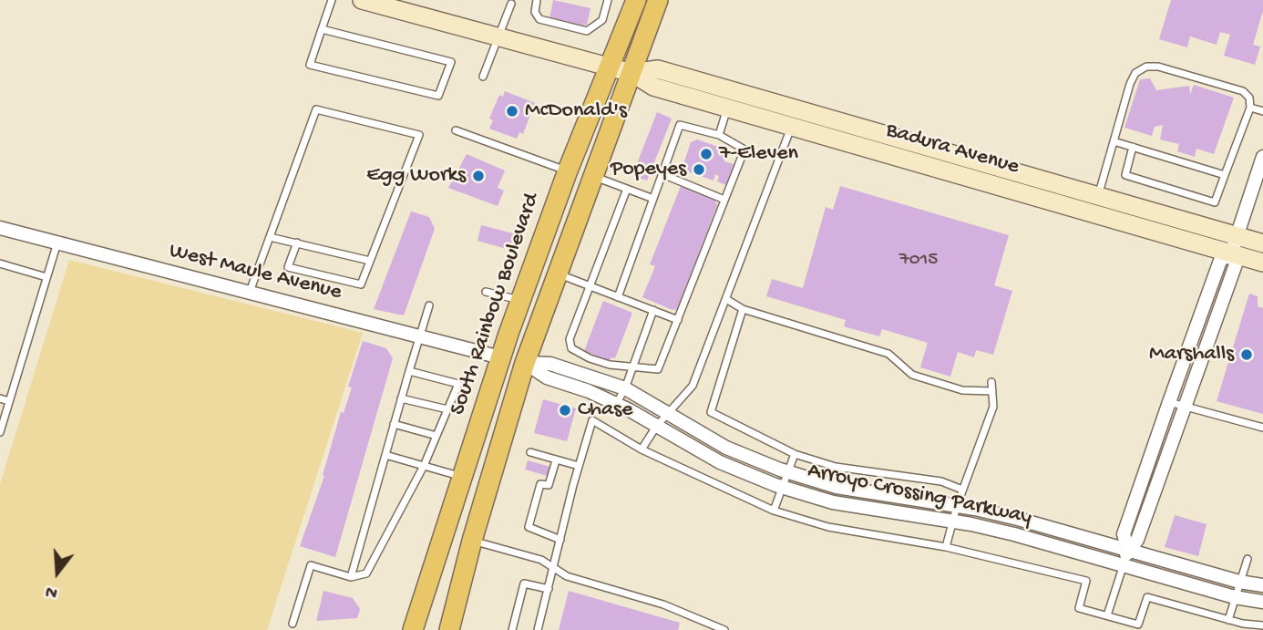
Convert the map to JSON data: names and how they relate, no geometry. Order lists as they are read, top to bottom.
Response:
{
  "streets": {
    "main road": ["Badura Avenue", "South Rainbow Boulevard"],
    "street": ["West Maule Avenue", "Arroyo Crossing Parkway"]
  },
  "crossings": [
    ["Badura Avenue", "South Rainbow Boulevard"],
    ["West Maule Avenue", "South Rainbow Boulevard"],
    ["South Rainbow Boulevard", "Arroyo Crossing Parkway"]
  ],
  "places": [
    "McDonald's",
    "7-Eleven",
    "Popeyes",
    "Egg Works",
    "Marshalls",
    "Chase"
  ],
  "house_numbers": ["7015"],
  "north": "bottom"
}
